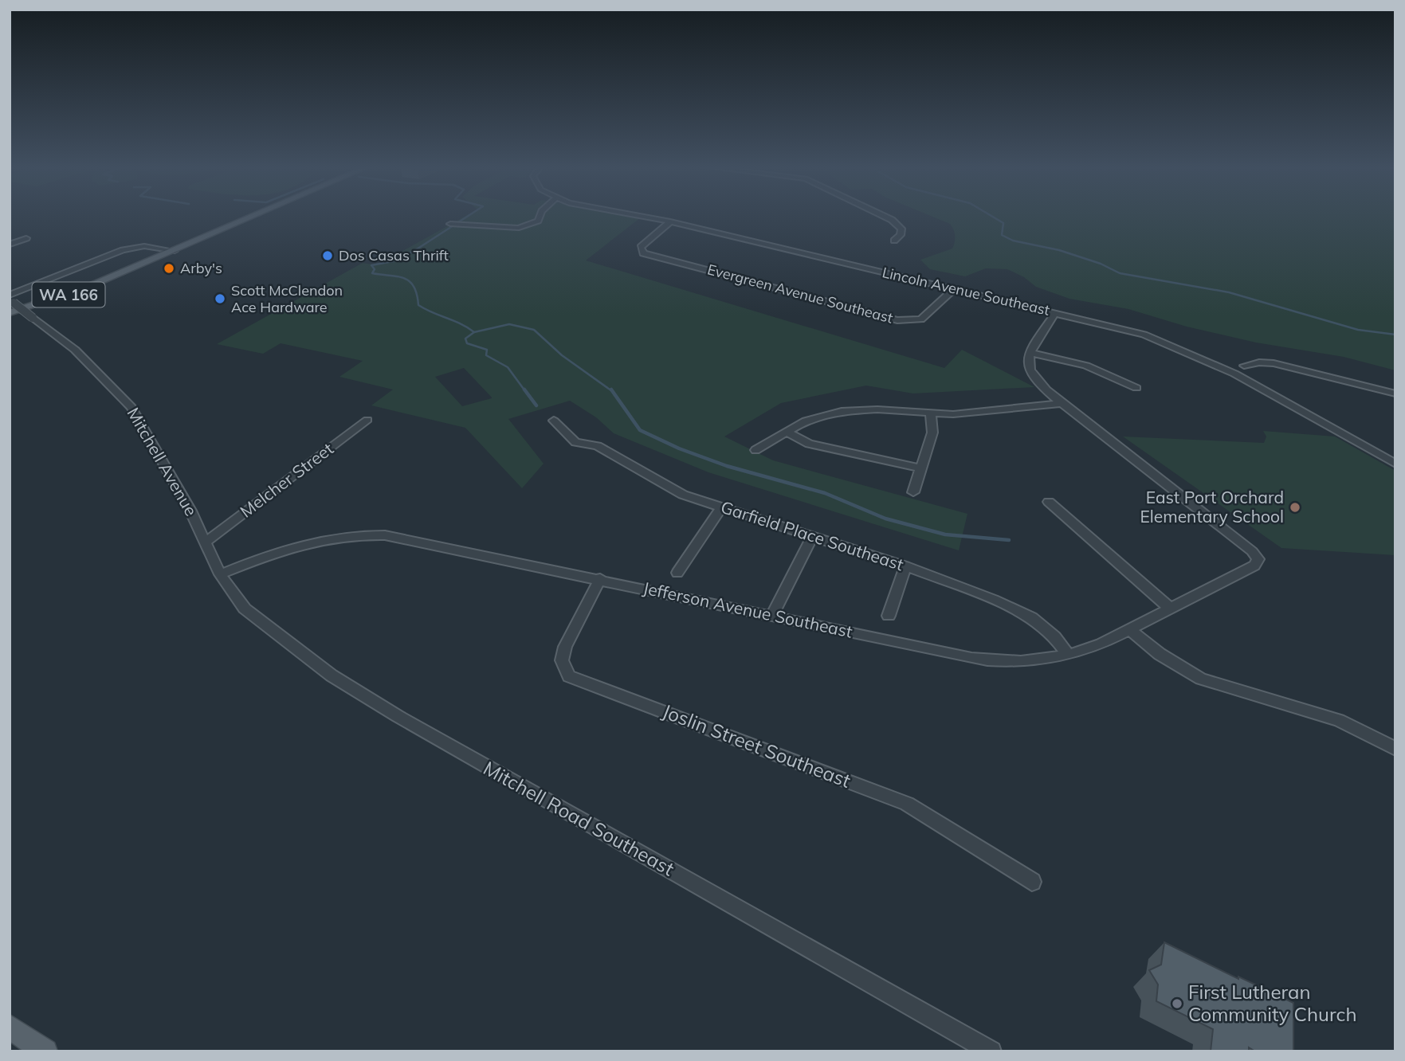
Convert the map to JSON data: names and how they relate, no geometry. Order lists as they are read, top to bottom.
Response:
{
  "streets": {
    "main road": ["WA 166"],
    "street": [
      "Lincoln Avenue Southeast",
      "Evergreen Avenue Southeast",
      "Mitchell Avenue",
      "Melcher Street",
      "Garfield Place Southeast",
      "Jefferson Avenue Southeast",
      "Joslin Street Southeast",
      "Mitchell Road Southeast"
    ]
  },
  "crossings": [
    ["Lincoln Avenue Southeast", "Evergreen Avenue Southeast"],
    ["Mitchell Avenue", "Melcher Street"],
    ["Mitchell Avenue", "Mitchell Road Southeast"],
    ["Melcher Street", "Mitchell Road Southeast"],
    ["Garfield Place Southeast", "Jefferson Avenue Southeast"],
    ["Jefferson Avenue Southeast", "Joslin Street Southeast"],
    ["Jefferson Avenue Southeast", "Mitchell Road Southeast"]
  ],
  "places": [
    "Dos Casas Thrift",
    "Arby's",
    "Scott McClendon Ace Hardware",
    "East Port Orchard Elementary School",
    "First Lutheran Community Church"
  ]
}
